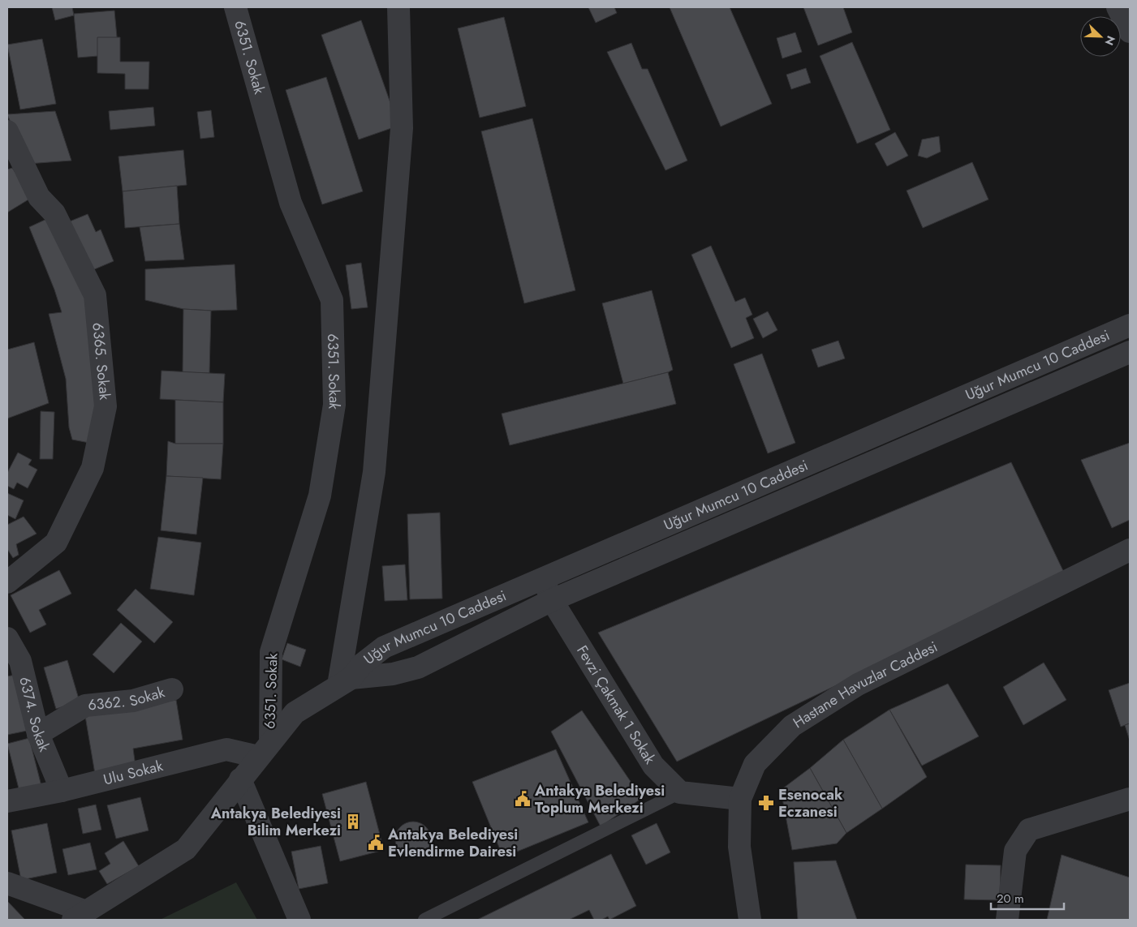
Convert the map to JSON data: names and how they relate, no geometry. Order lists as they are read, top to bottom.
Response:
{
  "streets": {
    "street": [
      "6351. Sokak",
      "6365. Sokak",
      "Uğur Mumcu 10 Caddesi",
      "Hastane Havuzlar Caddesi",
      "6362. Sokak",
      "Fevzi Çakmak 1 Sokak",
      "6374. Sokak",
      "Ulu Sokak"
    ]
  },
  "crossings": [
    ["6351. Sokak", "Uğur Mumcu 10 Caddesi"],
    ["6351. Sokak", "Ulu Sokak"],
    ["Uğur Mumcu 10 Caddesi", "Fevzi Çakmak 1 Sokak"],
    ["Uğur Mumcu 10 Caddesi", "Ulu Sokak"],
    ["6362. Sokak", "6374. Sokak"],
    ["6374. Sokak", "Ulu Sokak"]
  ],
  "places": {
    "public building": ["Antakya Belediyesi Toplum Merkezi", "Antakya Belediyesi Evlendirme Dairesi"],
    "pharmacy": ["Esenocak Eczanesi"],
    "building": ["Antakya Belediyesi Bilim Merkezi"]
  },
  "scale_bar": "20 m",
  "north": "bottom right"
}
